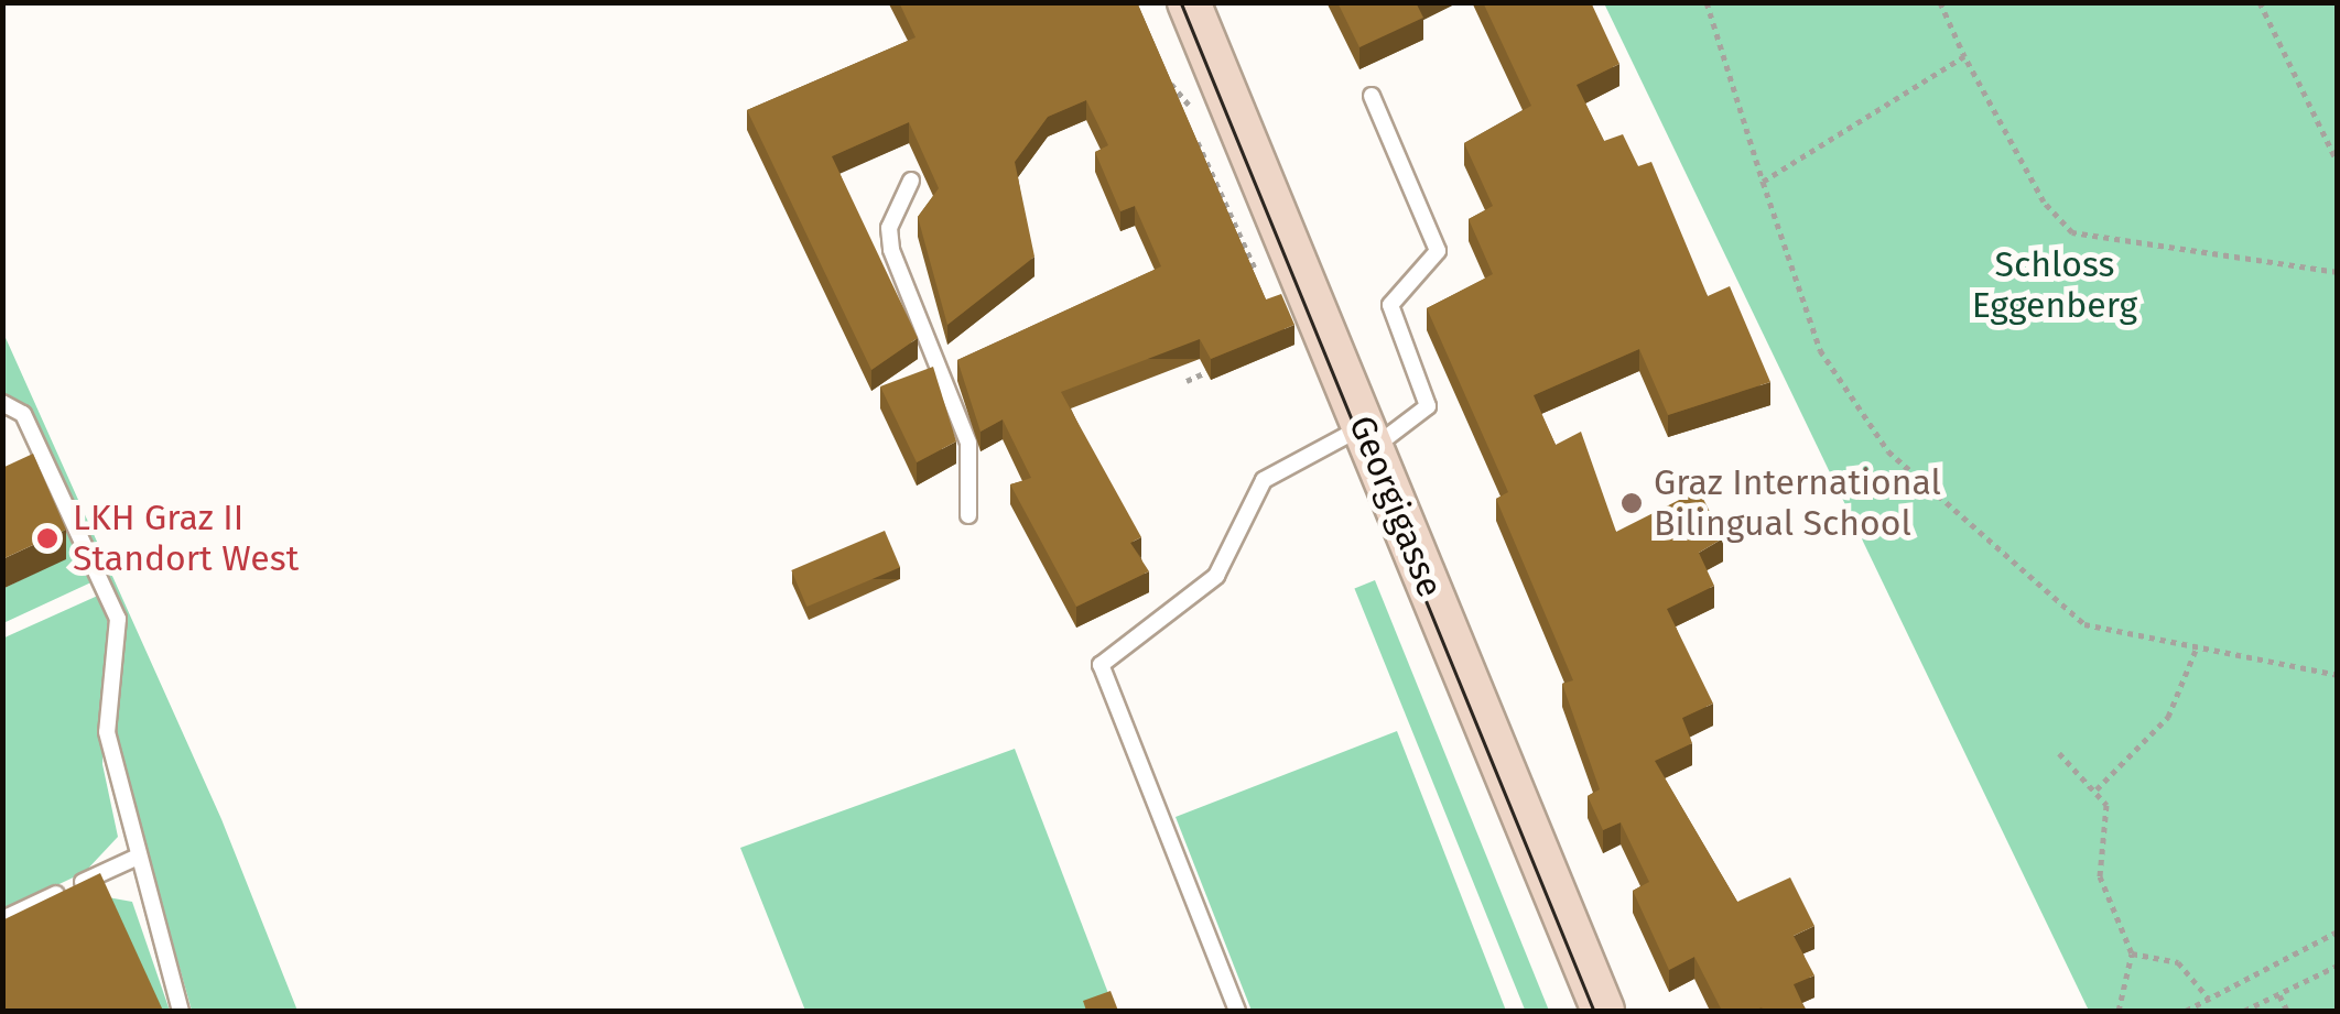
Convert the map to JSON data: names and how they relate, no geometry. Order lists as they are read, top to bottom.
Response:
{
  "streets": {
    "main road": ["Georgigasse"]
  },
  "parks": ["Schloss Eggenberg"],
  "places": ["Graz International Bilingual School", "LKH Graz II Standort West"]
}
